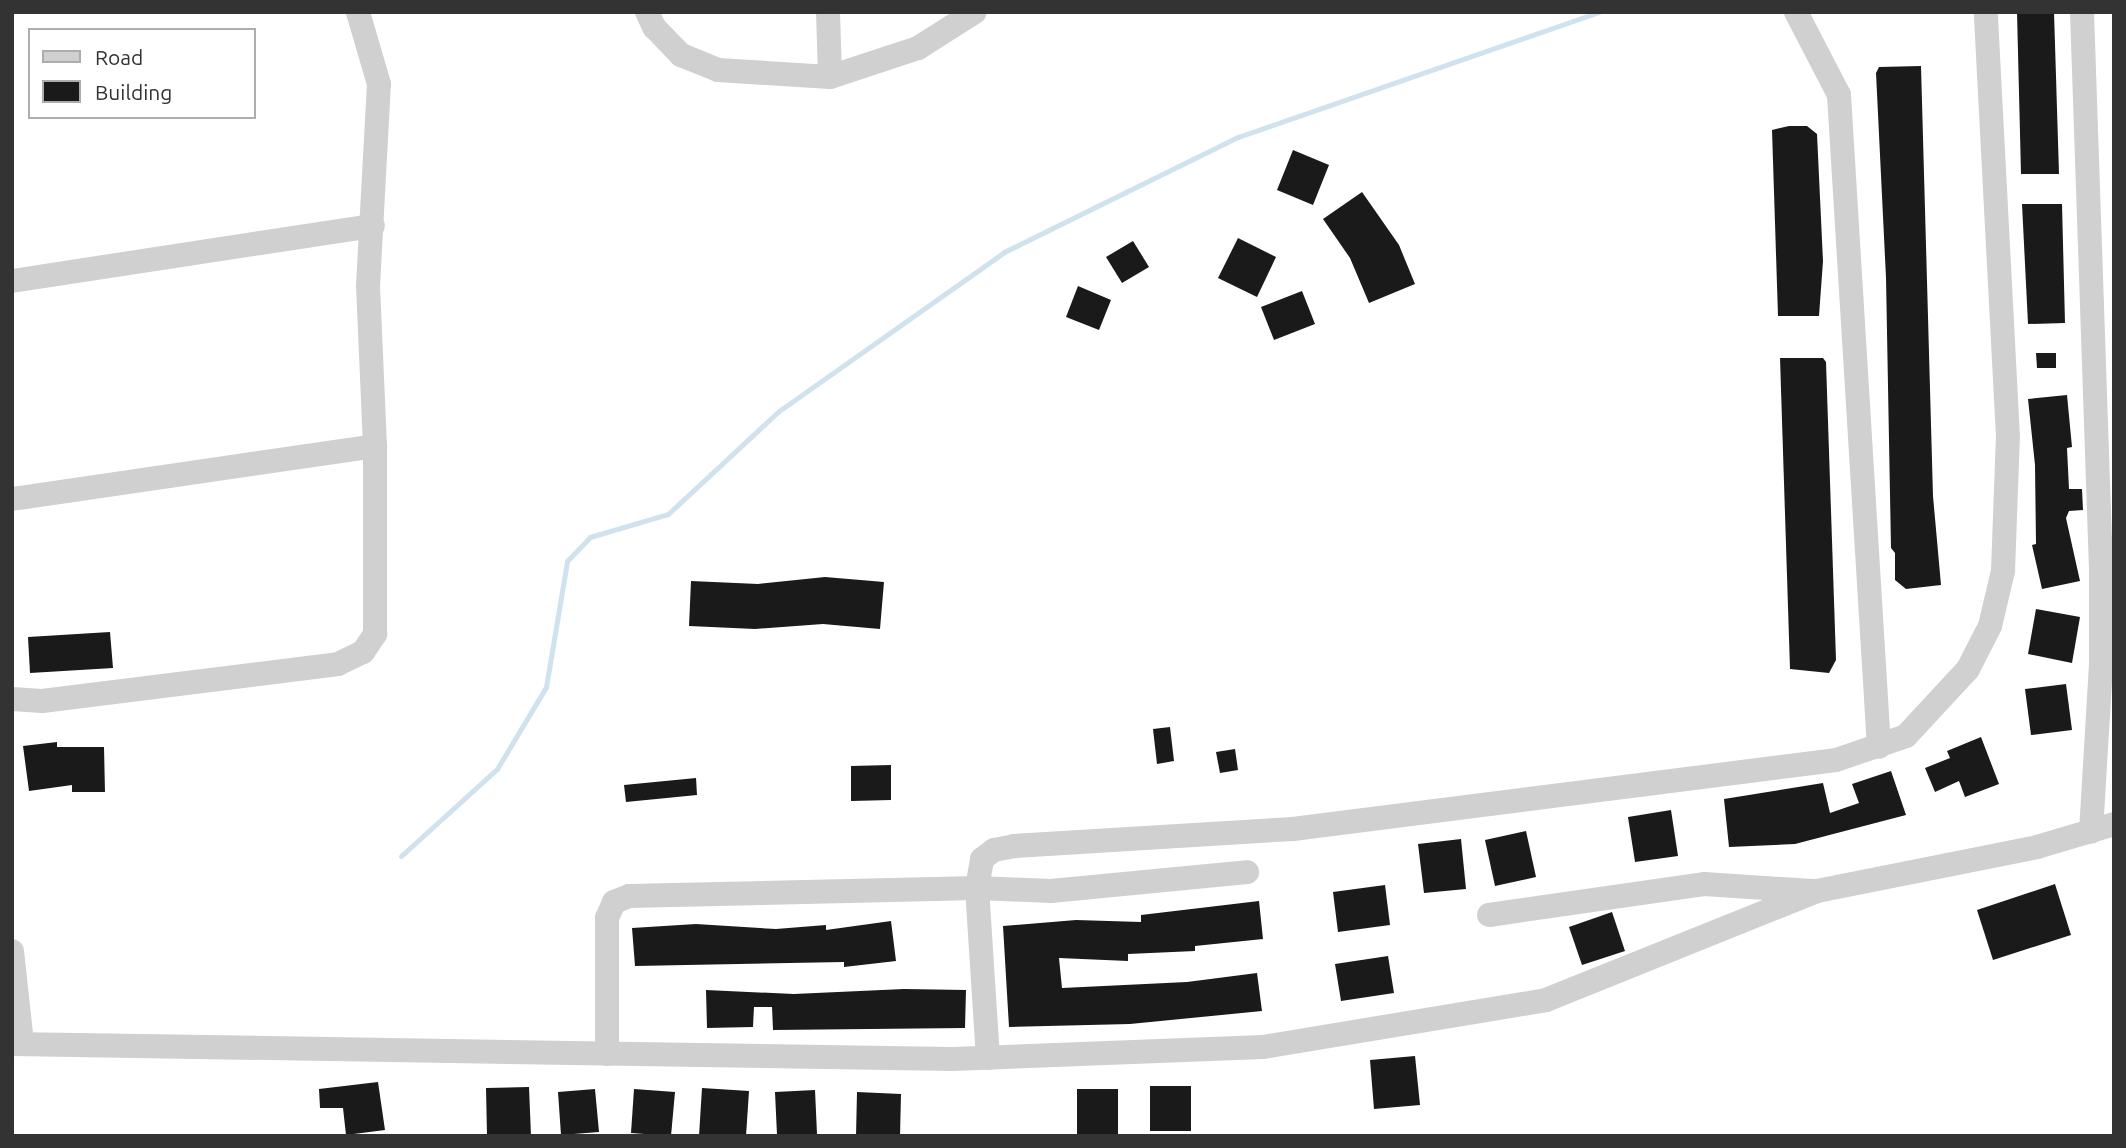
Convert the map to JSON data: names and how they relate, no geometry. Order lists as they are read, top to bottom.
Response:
{
  "legend": ["Road", "Building"]
}
